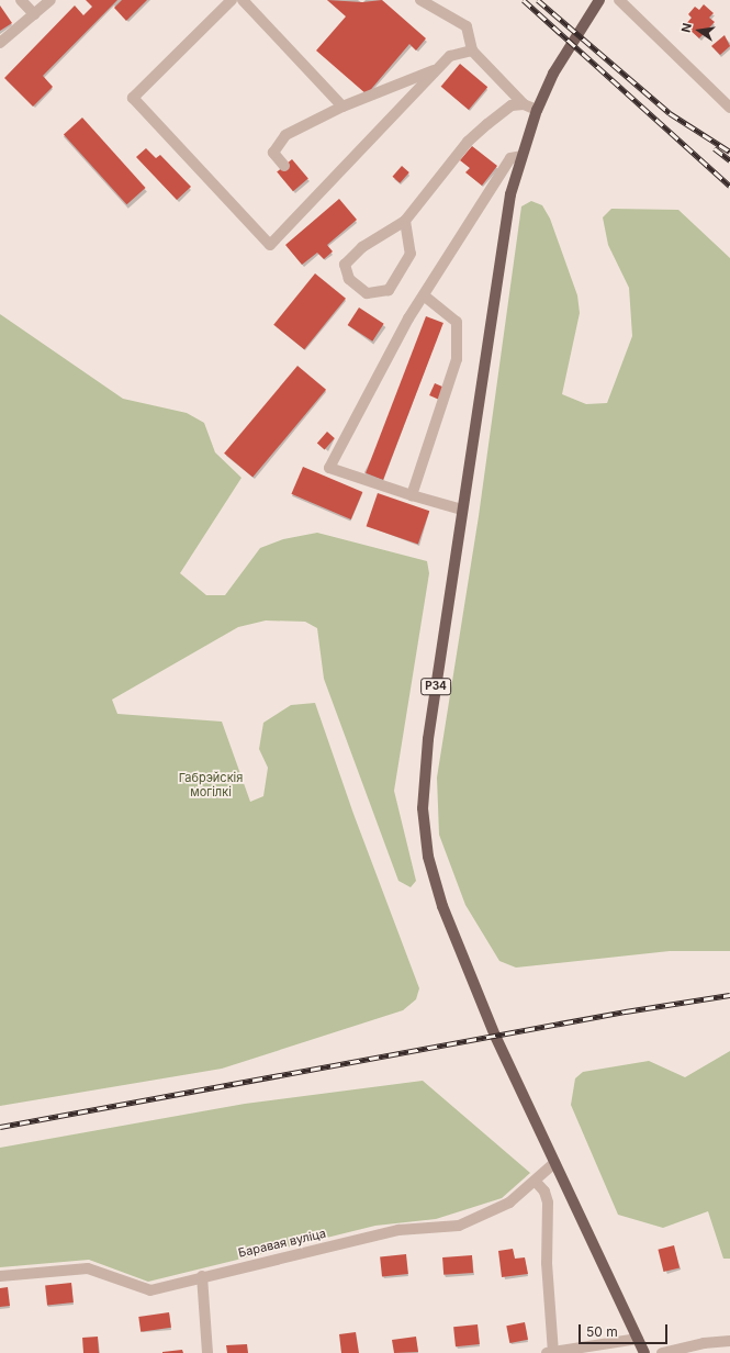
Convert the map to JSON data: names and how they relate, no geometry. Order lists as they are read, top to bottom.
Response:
{
  "streets": {
    "main road": ["Р34"],
    "street": ["Баравая вуліца"]
  },
  "crossings": [
    ["Р34", "Баравая вуліца"]
  ],
  "parks": ["Габрэйскія могілкі"],
  "scale_bar": "50 m",
  "north": "left"
}
